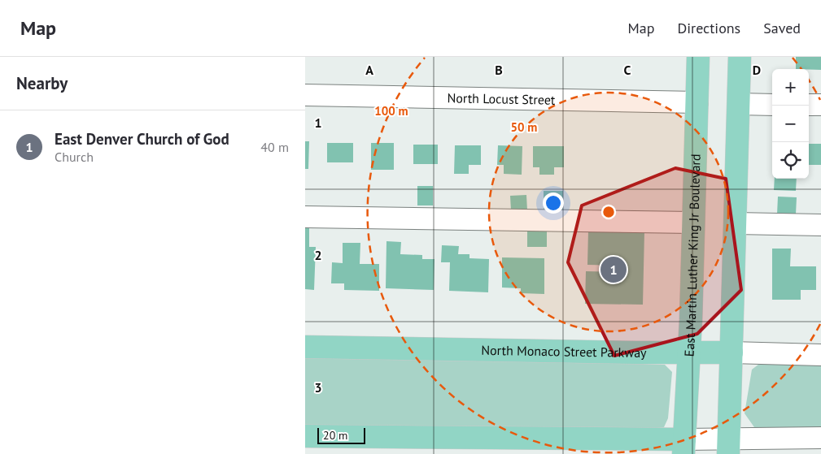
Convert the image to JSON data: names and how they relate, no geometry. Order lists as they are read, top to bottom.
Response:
{
  "streets": {
    "main road": ["East Martin Luther King Jr Boulevard", "North Monaco Street Parkway"],
    "street": ["North Locust Street"]
  },
  "crossings": [
    ["North Locust Street", "East Martin Luther King Jr Boulevard"],
    ["East Martin Luther King Jr Boulevard", "North Monaco Street Parkway"]
  ],
  "scale_bar": "20 m",
  "page": {
    "header": "Map",
    "nav": ["Map", "Directions", "Saved"],
    "heading": "Nearby",
    "map_buttons": ["+", "−"],
    "list": [
      {
        "mark": "1",
        "name": "East Denver Church of God",
        "note": "Church",
        "value": "40 m"
      }
    ],
    "pins": "1",
    "scale": "20 m"
  },
  "grid": {
    "columns": [
      "A",
      "B",
      "C",
      "D"
    ],
    "rows": ["1", "2", "3"]
  },
  "rings": ["100 m", "50 m"]
}
